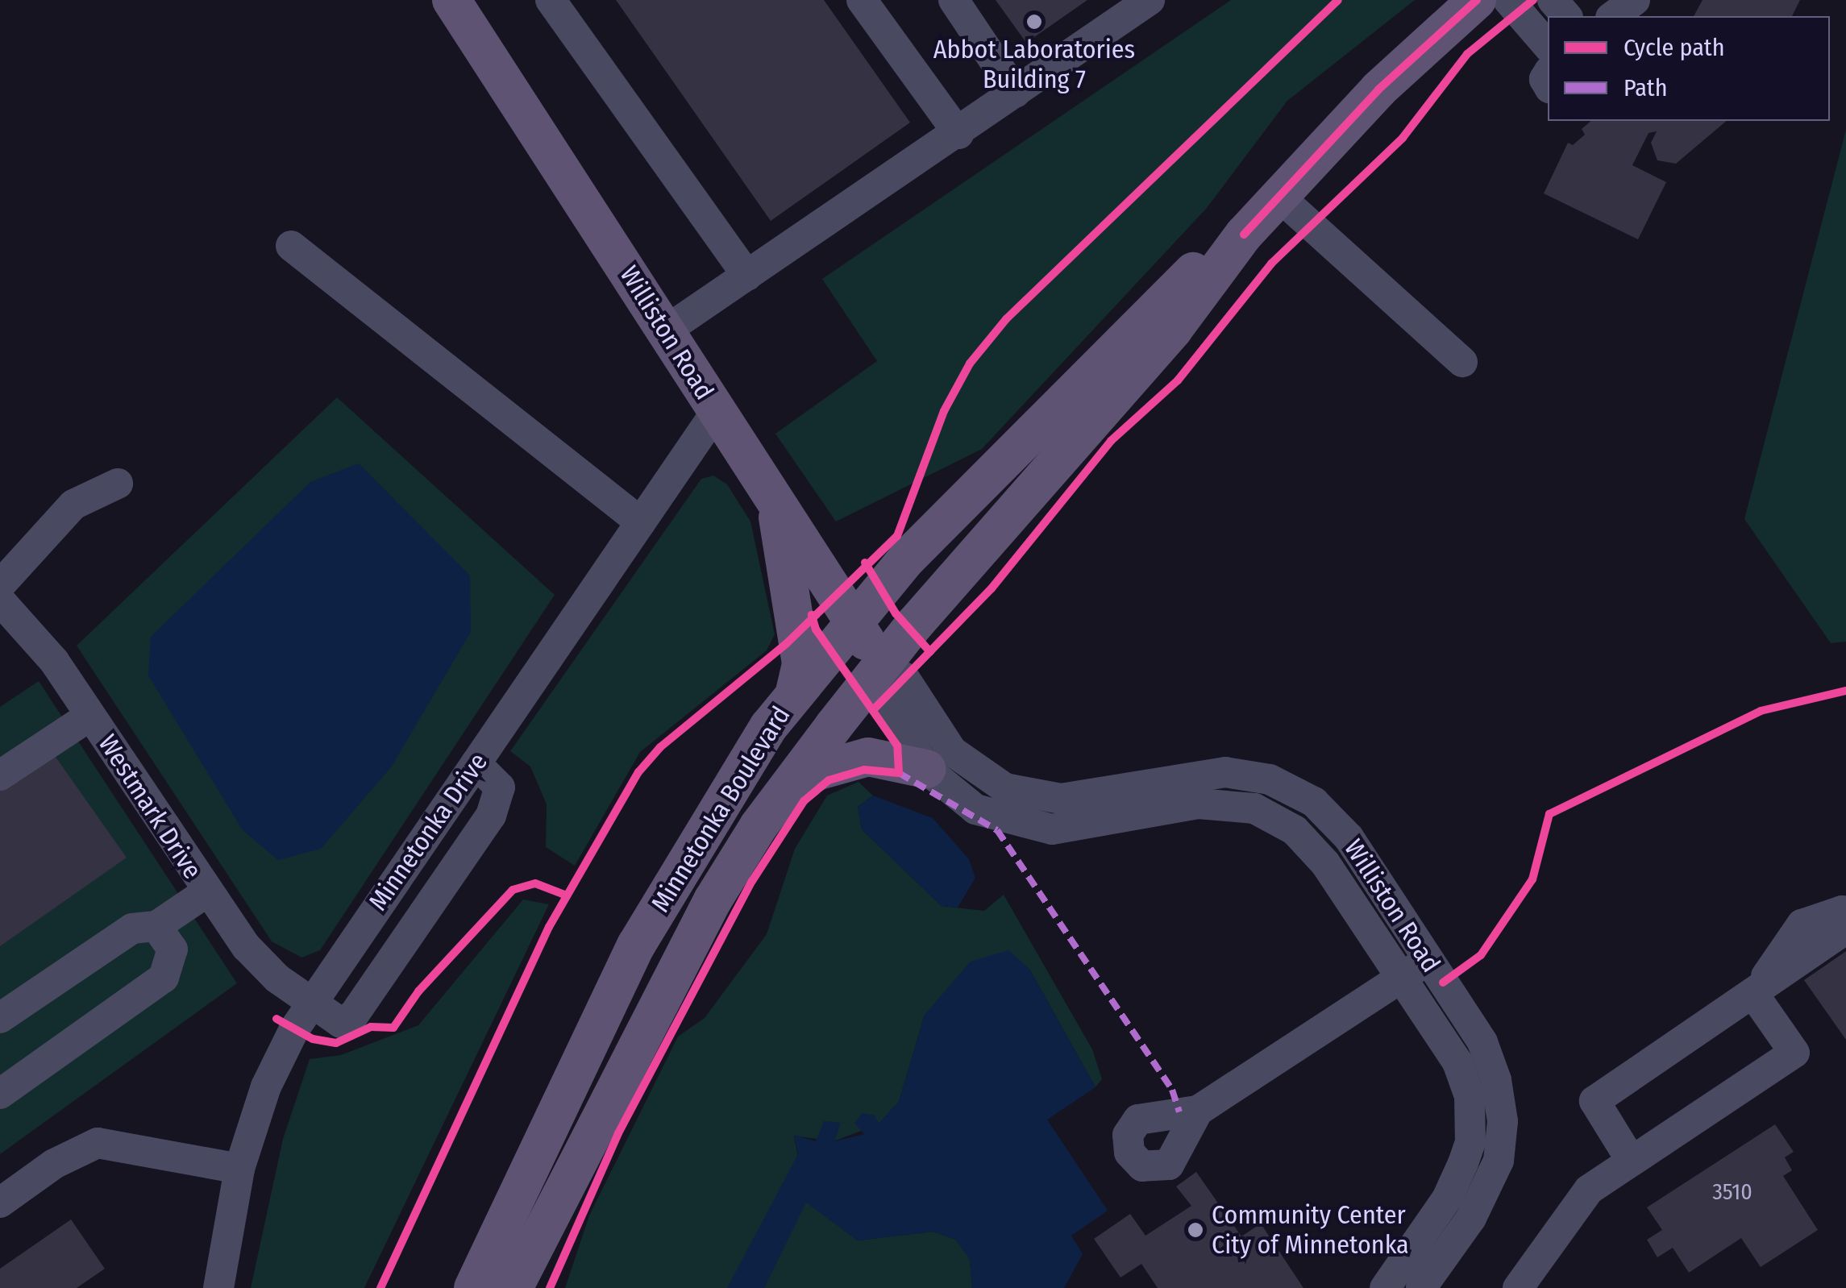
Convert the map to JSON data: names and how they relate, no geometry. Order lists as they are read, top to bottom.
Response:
{
  "streets": {
    "main road": ["Williston Road", "Minnetonka Boulevard"],
    "street": ["Westmark Drive", "Minnetonka Drive"]
  },
  "crossings": [
    ["Williston Road", "Minnetonka Boulevard"],
    ["Williston Road", "Minnetonka Drive"],
    ["Westmark Drive", "Minnetonka Drive"]
  ],
  "places": ["Abbot Laboratories Building 7", "Community Center City of Minnetonka"],
  "house_numbers": ["3510"],
  "legend": ["Cycle path", "Path"]
}
